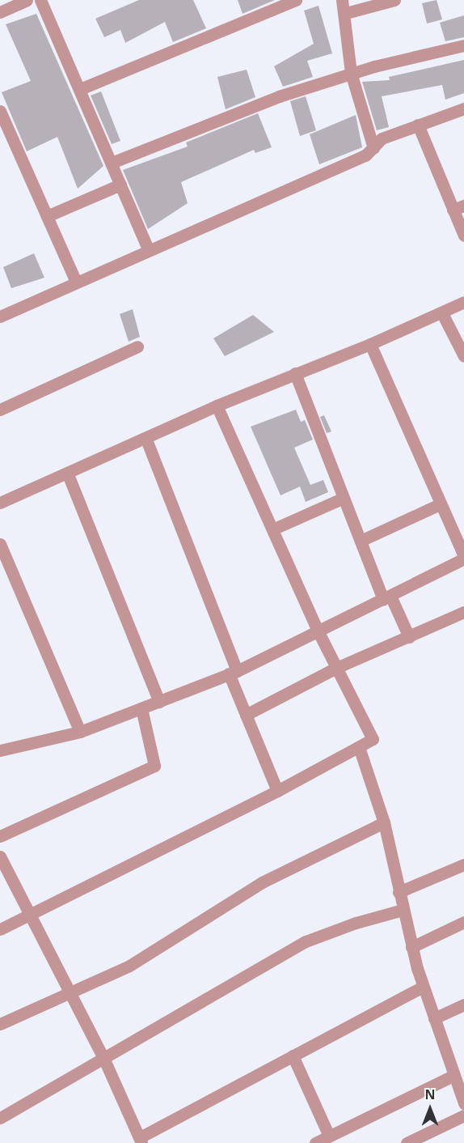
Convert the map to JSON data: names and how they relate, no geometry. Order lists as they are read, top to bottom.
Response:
{
  "north": "top"
}
